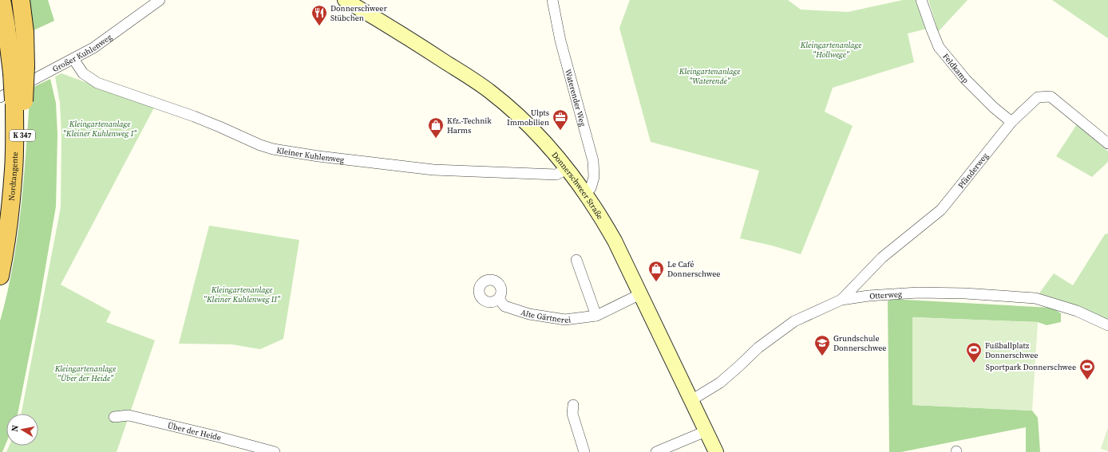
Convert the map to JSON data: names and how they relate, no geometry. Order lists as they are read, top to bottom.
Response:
{
  "streets": {
    "highway": ["K 347", "Nordtangente"],
    "main road": ["Donnerschweer Straße"],
    "street": [
      "Großer Kuhlenweg",
      "Feldkamp",
      "Waterender Weg",
      "Kleiner Kuhlenweg",
      "Pfänderweg",
      "Otterweg",
      "Alte Gärtnerei",
      "Über der Heide"
    ]
  },
  "crossings": [
    ["Großer Kuhlenweg", "K 347"],
    ["Großer Kuhlenweg", "Kleiner Kuhlenweg"],
    ["Großer Kuhlenweg", "Nordtangente"],
    ["Feldkamp", "Pfänderweg"],
    ["Waterender Weg", "Donnerschweer Straße"],
    ["K 347", "Nordtangente"],
    ["Kleiner Kuhlenweg", "Donnerschweer Straße"],
    ["Pfänderweg", "Otterweg"],
    ["Donnerschweer Straße", "Otterweg"],
    ["Donnerschweer Straße", "Alte Gärtnerei"]
  ],
  "parks": [
    "Kleingartenanlage \"Hollwege\"",
    "Kleingartenanlage \"Waterende\"",
    "Kleingartenanlage \"Kleiner Kuhlenweg I\"",
    "Kleingartenanlage \"Kleiner Kuhlenweg II\"",
    "Kleingartenanlage \"Über der Heide\""
  ],
  "places": {
    "restaurant": ["Donnerschweer Stübchen"],
    "office": ["Ulpts Immobilien"],
    "shop": ["Kfz.-Technik Harms", "Le Café Donnerschwee"],
    "school or university": ["Grundschule Donnerschwee"],
    "sports": ["Fußballplatz Donnerschwee", "Sportpark Donnerschwee"]
  },
  "north": "left"
}
